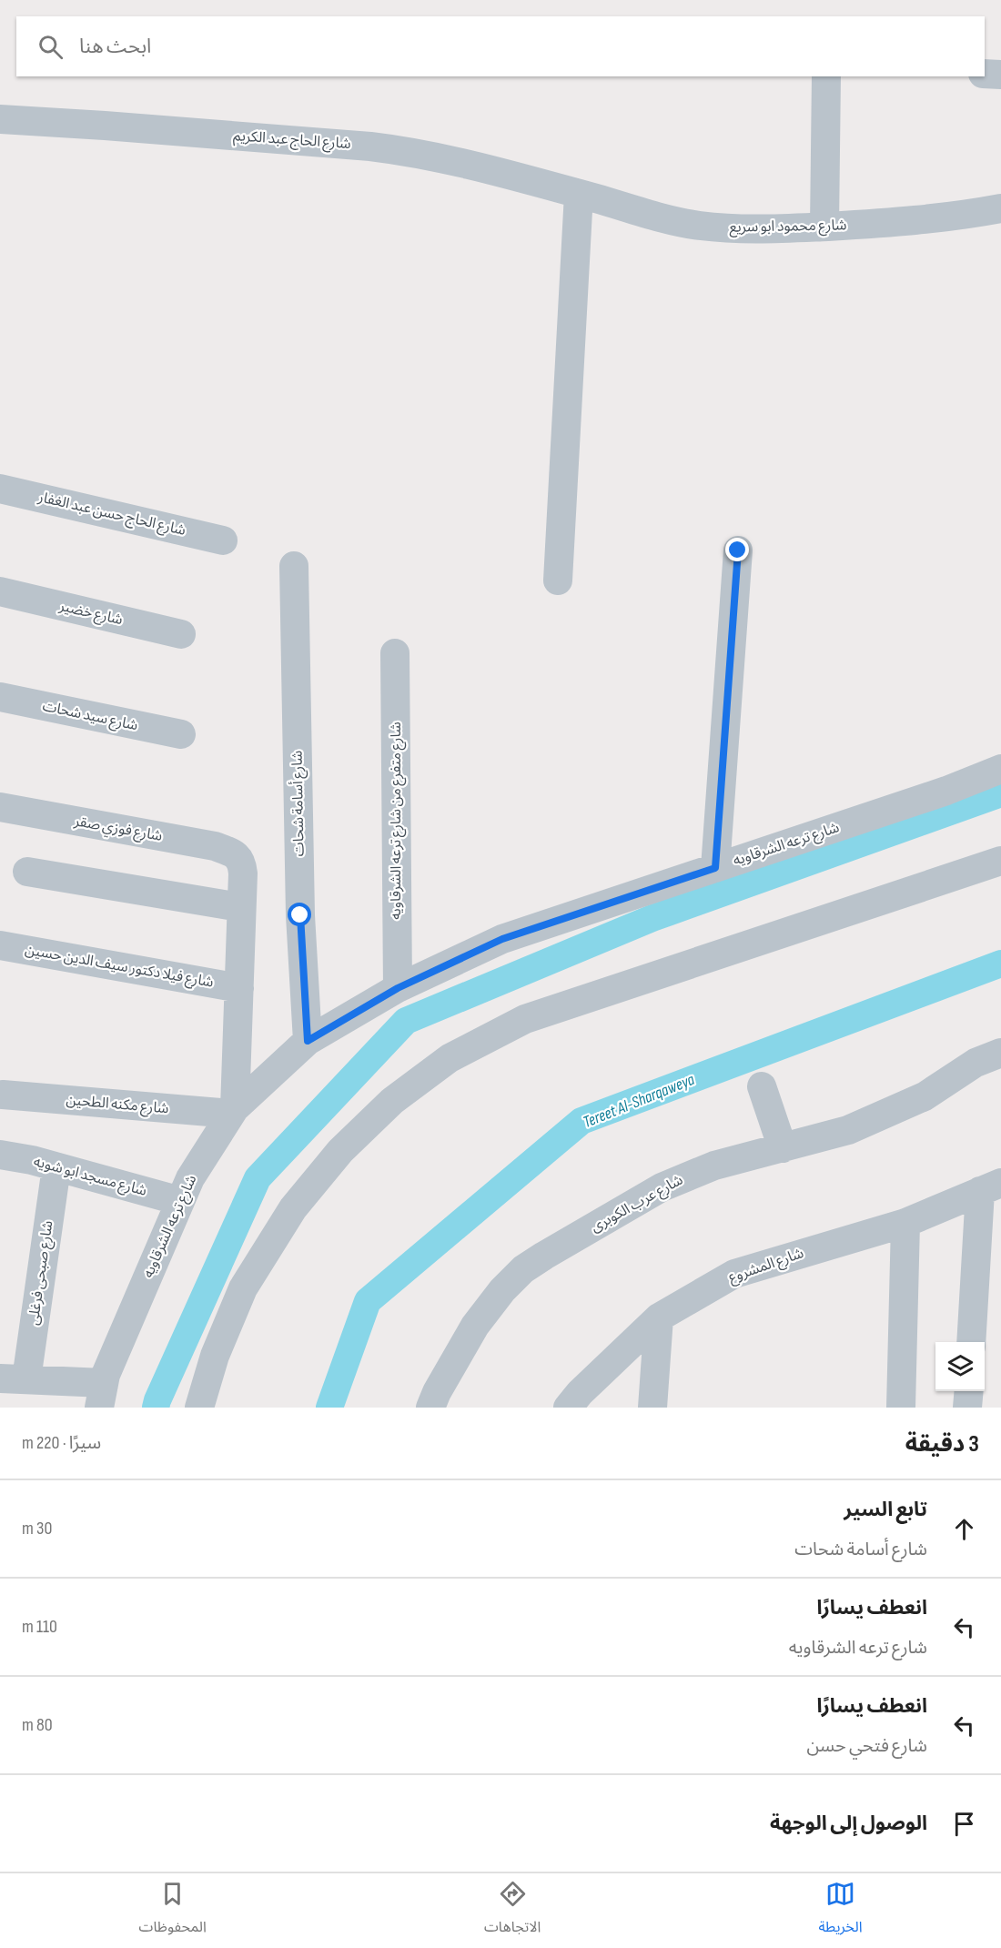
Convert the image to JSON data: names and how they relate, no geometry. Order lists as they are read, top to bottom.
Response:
{
  "streets": {
    "street": [
      "شارع الحاج عبد الكريم",
      "شارع محمود ابو سريع",
      "شارع الحاج حسن عبد الغفار",
      "شارع خضير",
      "شارع سيد شحات",
      "شارع أسامة شحات",
      "شارع متفرع من شارع ترعه الشرقاويه",
      "شارع فوزي صقر",
      "شارع ترعه الشرقاويه",
      "شارع فيلا دكتور سيف الدين حسين",
      "شارع مكنه الطحين",
      "شارع مسجد ابو شويه",
      "شارع عرب الكوبرى",
      "شارع المشروع",
      "شارع صبحى فرغلى"
    ]
  },
  "crossings": [
    ["شارع الحاج عبد الكريم", "شارع محمود ابو سريع"],
    ["شارع أسامة شحات", "شارع ترعه الشرقاويه"],
    ["شارع متفرع من شارع ترعه الشرقاويه", "شارع ترعه الشرقاويه"],
    ["شارع ترعه الشرقاويه", "شارع مكنه الطحين"],
    ["شارع ترعه الشرقاويه", "شارع مسجد ابو شويه"],
    ["شارع مسجد ابو شويه", "شارع صبحى فرغلى"]
  ],
  "water": ["Tereet Al-Sharqaweya"],
  "page": {
    "search": "ابحث هنا",
    "heading": ["3 دقيقة", "سيرًا · 220 m"],
    "list": [
      ["تابع السير", "شارع أسامة شحات", "30 m"],
      ["انعطف يسارًا", "شارع ترعه الشرقاويه", "110 m"],
      ["انعطف يسارًا", "شارع فتحي حسن", "80 m"],
      "الوصول إلى الوجهة"
    ],
    "nav": ["الخريطة", "الاتجاهات", "المحفوظات"]
  }
}
